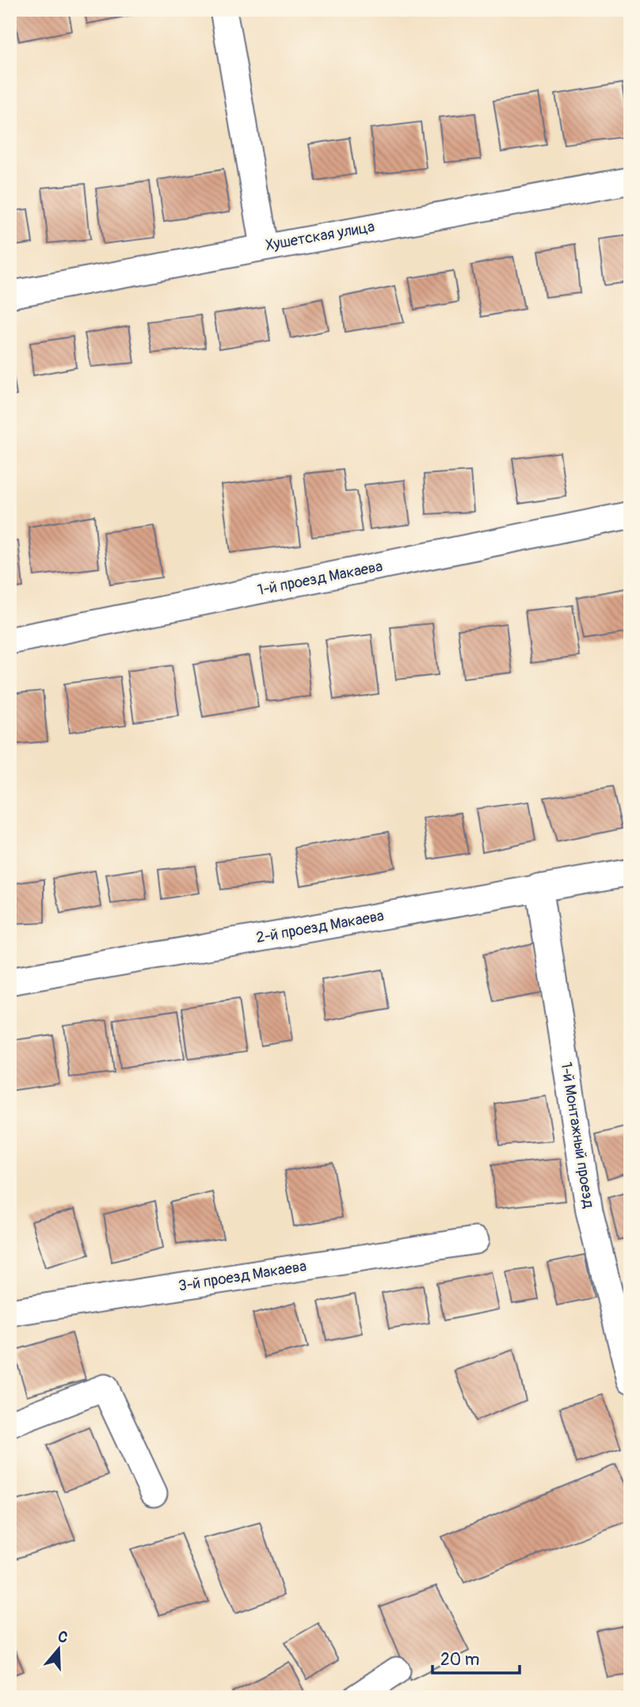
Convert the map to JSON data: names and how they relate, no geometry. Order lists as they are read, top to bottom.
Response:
{
  "streets": {
    "street": [
      "Хушетская улица",
      "1-й проезд Макаева",
      "2-й проезд Макаева",
      "1-й Монтажный проезд",
      "3-й проезд Макаева"
    ]
  },
  "crossings": [
    ["2-й проезд Макаева", "1-й Монтажный проезд"]
  ],
  "scale_bar": "20 m",
  "north": "top"
}
